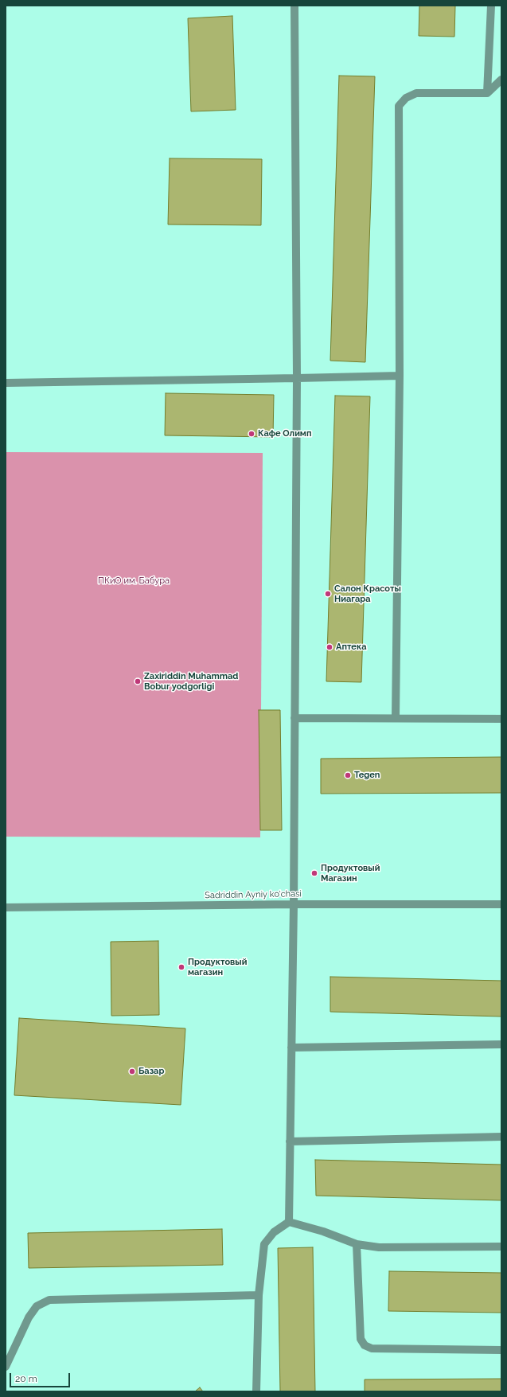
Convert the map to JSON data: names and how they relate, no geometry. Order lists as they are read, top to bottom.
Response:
{
  "streets": {
    "street": ["Sadriddin Ayniy ko‘chasi"]
  },
  "parks": ["ПКиО им. Бабура"],
  "places": [
    "Кафе Олимп",
    "Салон Красоты Ниагара",
    "Аптека",
    "Zaxiriddin Muhammad Bobur yodgorligi",
    "Tegen",
    "Продуктовый Магазин",
    "Продуктовый магазин",
    "Базар"
  ],
  "scale_bar": "20 m"
}
